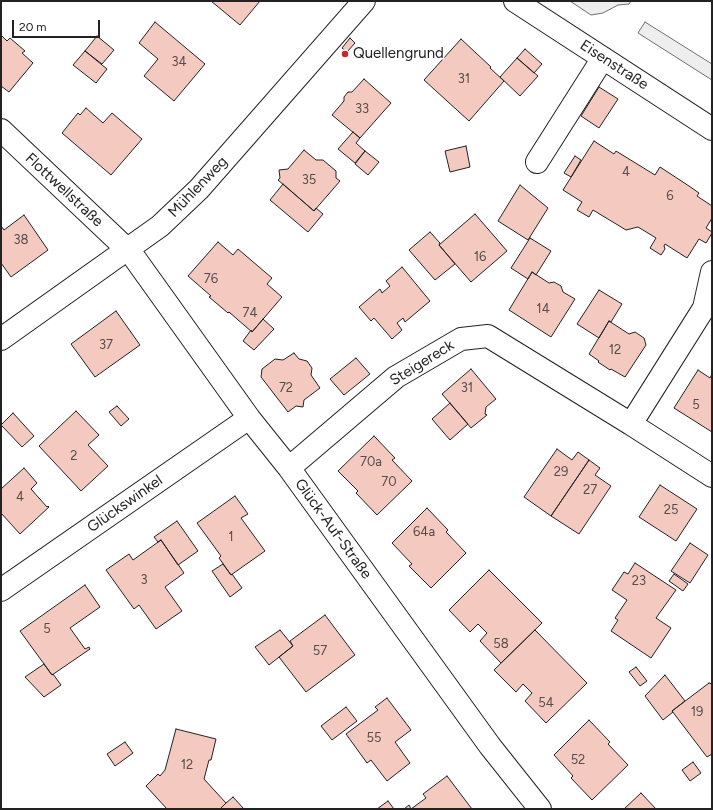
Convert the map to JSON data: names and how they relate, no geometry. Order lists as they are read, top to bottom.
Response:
{
  "streets": {
    "street": [
      "Eisenstraße",
      "Mühlenweg",
      "Flottwellstraße",
      "Steigereck",
      "Glückswinkel",
      "Glück-Auf-Straße"
    ]
  },
  "crossings": [
    ["Mühlenweg", "Flottwellstraße"],
    ["Mühlenweg", "Glück-Auf-Straße"],
    ["Flottwellstraße", "Glück-Auf-Straße"],
    ["Steigereck", "Glück-Auf-Straße"],
    ["Glückswinkel", "Glück-Auf-Straße"]
  ],
  "places": ["Quellengrund"],
  "house_numbers": [
    "34",
    "31",
    "33",
    "4",
    "35",
    "6",
    "38",
    "16",
    "76",
    "14",
    "74",
    "37",
    "12",
    "72",
    "31",
    "5",
    "2",
    "70a",
    "29",
    "70",
    "27",
    "4",
    "25",
    "64a",
    "1",
    "3",
    "23",
    "5",
    "58",
    "57",
    "54",
    "19",
    "55",
    "52",
    "12"
  ],
  "scale_bar": "20 m"
}
